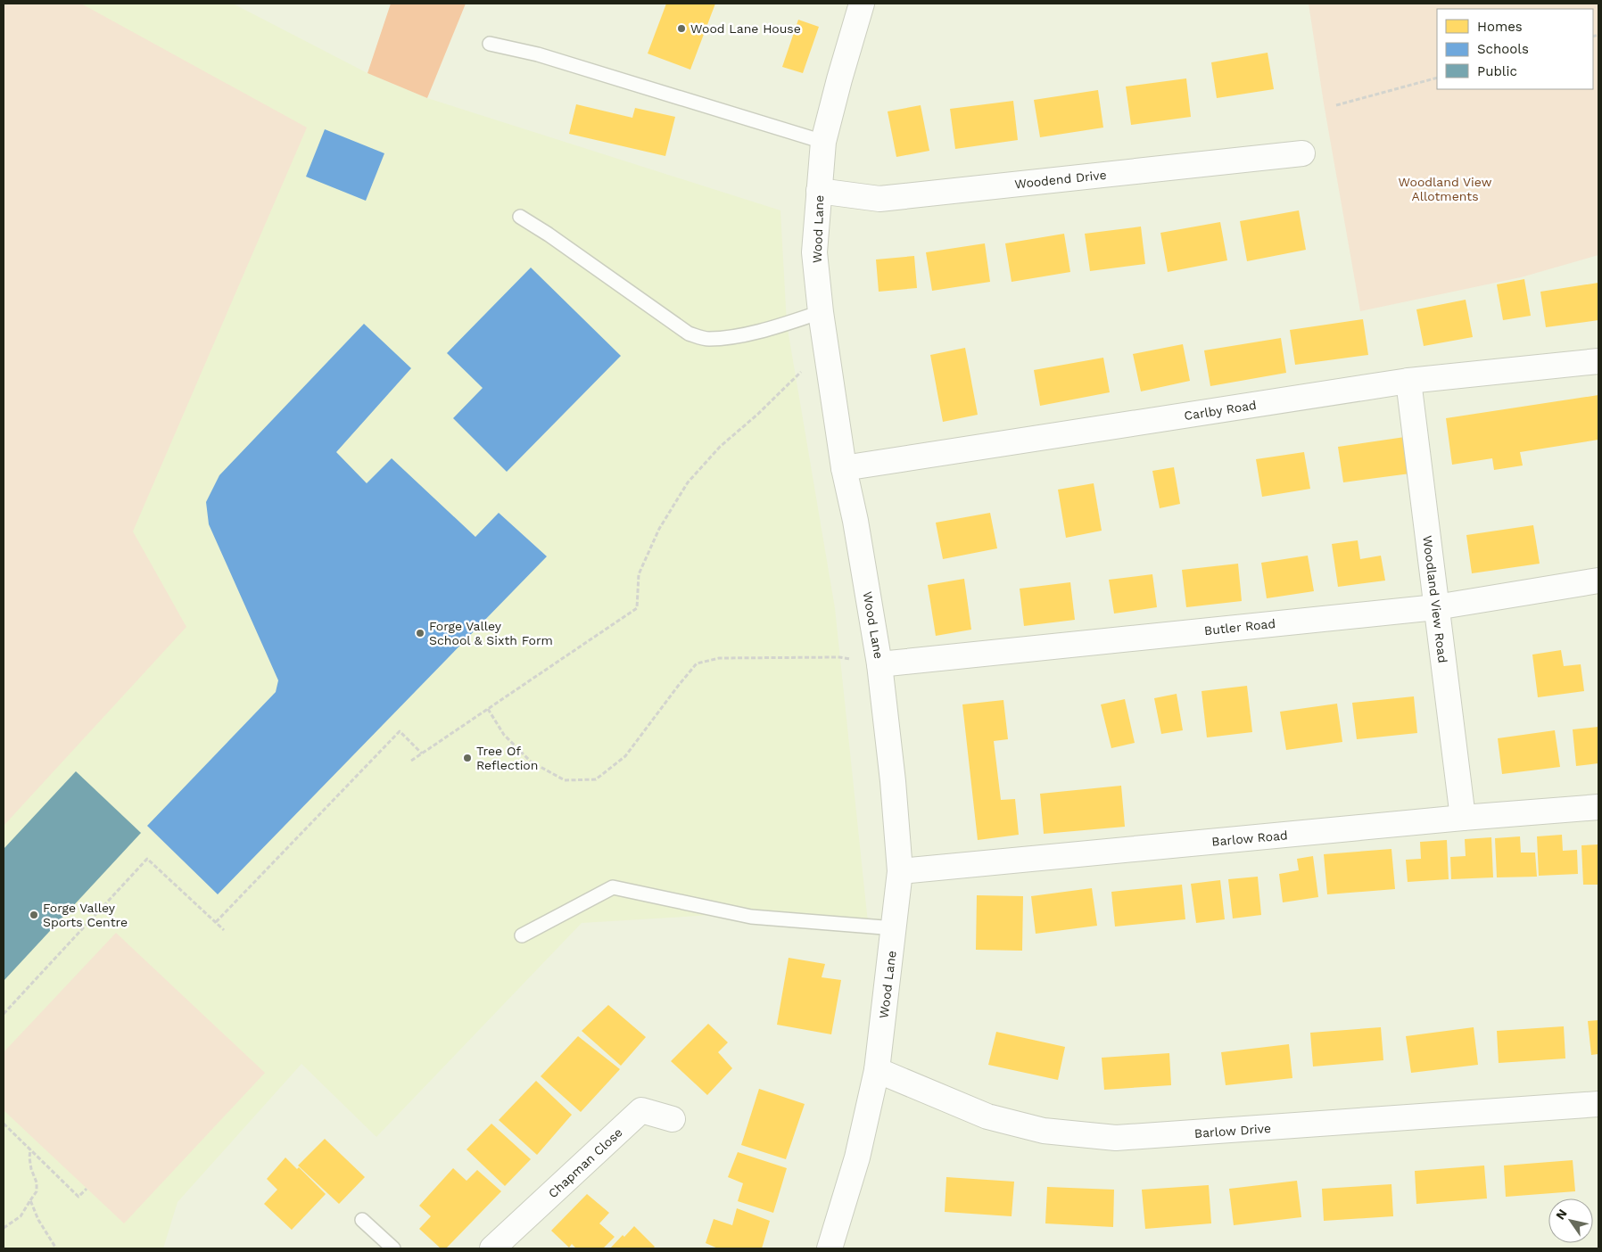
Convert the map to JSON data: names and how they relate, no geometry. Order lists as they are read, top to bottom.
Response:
{
  "streets": {
    "street": [
      "Woodend Drive",
      "Wood Lane",
      "Carlby Road",
      "Woodland View Road",
      "Butler Road",
      "Barlow Road",
      "Barlow Drive",
      "Chapman Close"
    ]
  },
  "crossings": [
    ["Woodend Drive", "Wood Lane"],
    ["Wood Lane", "Carlby Road"],
    ["Wood Lane", "Butler Road"],
    ["Wood Lane", "Barlow Road"],
    ["Wood Lane", "Barlow Drive"],
    ["Carlby Road", "Woodland View Road"],
    ["Woodland View Road", "Butler Road"],
    ["Woodland View Road", "Barlow Road"]
  ],
  "parks": ["Woodland View Allotments"],
  "places": [
    "Wood Lane House",
    "Forge Valley School & Sixth Form",
    "Tree Of Reflection",
    "Forge Valley Sports Centre"
  ],
  "legend": ["Homes", "Schools", "Public"],
  "north": "top left"
}
